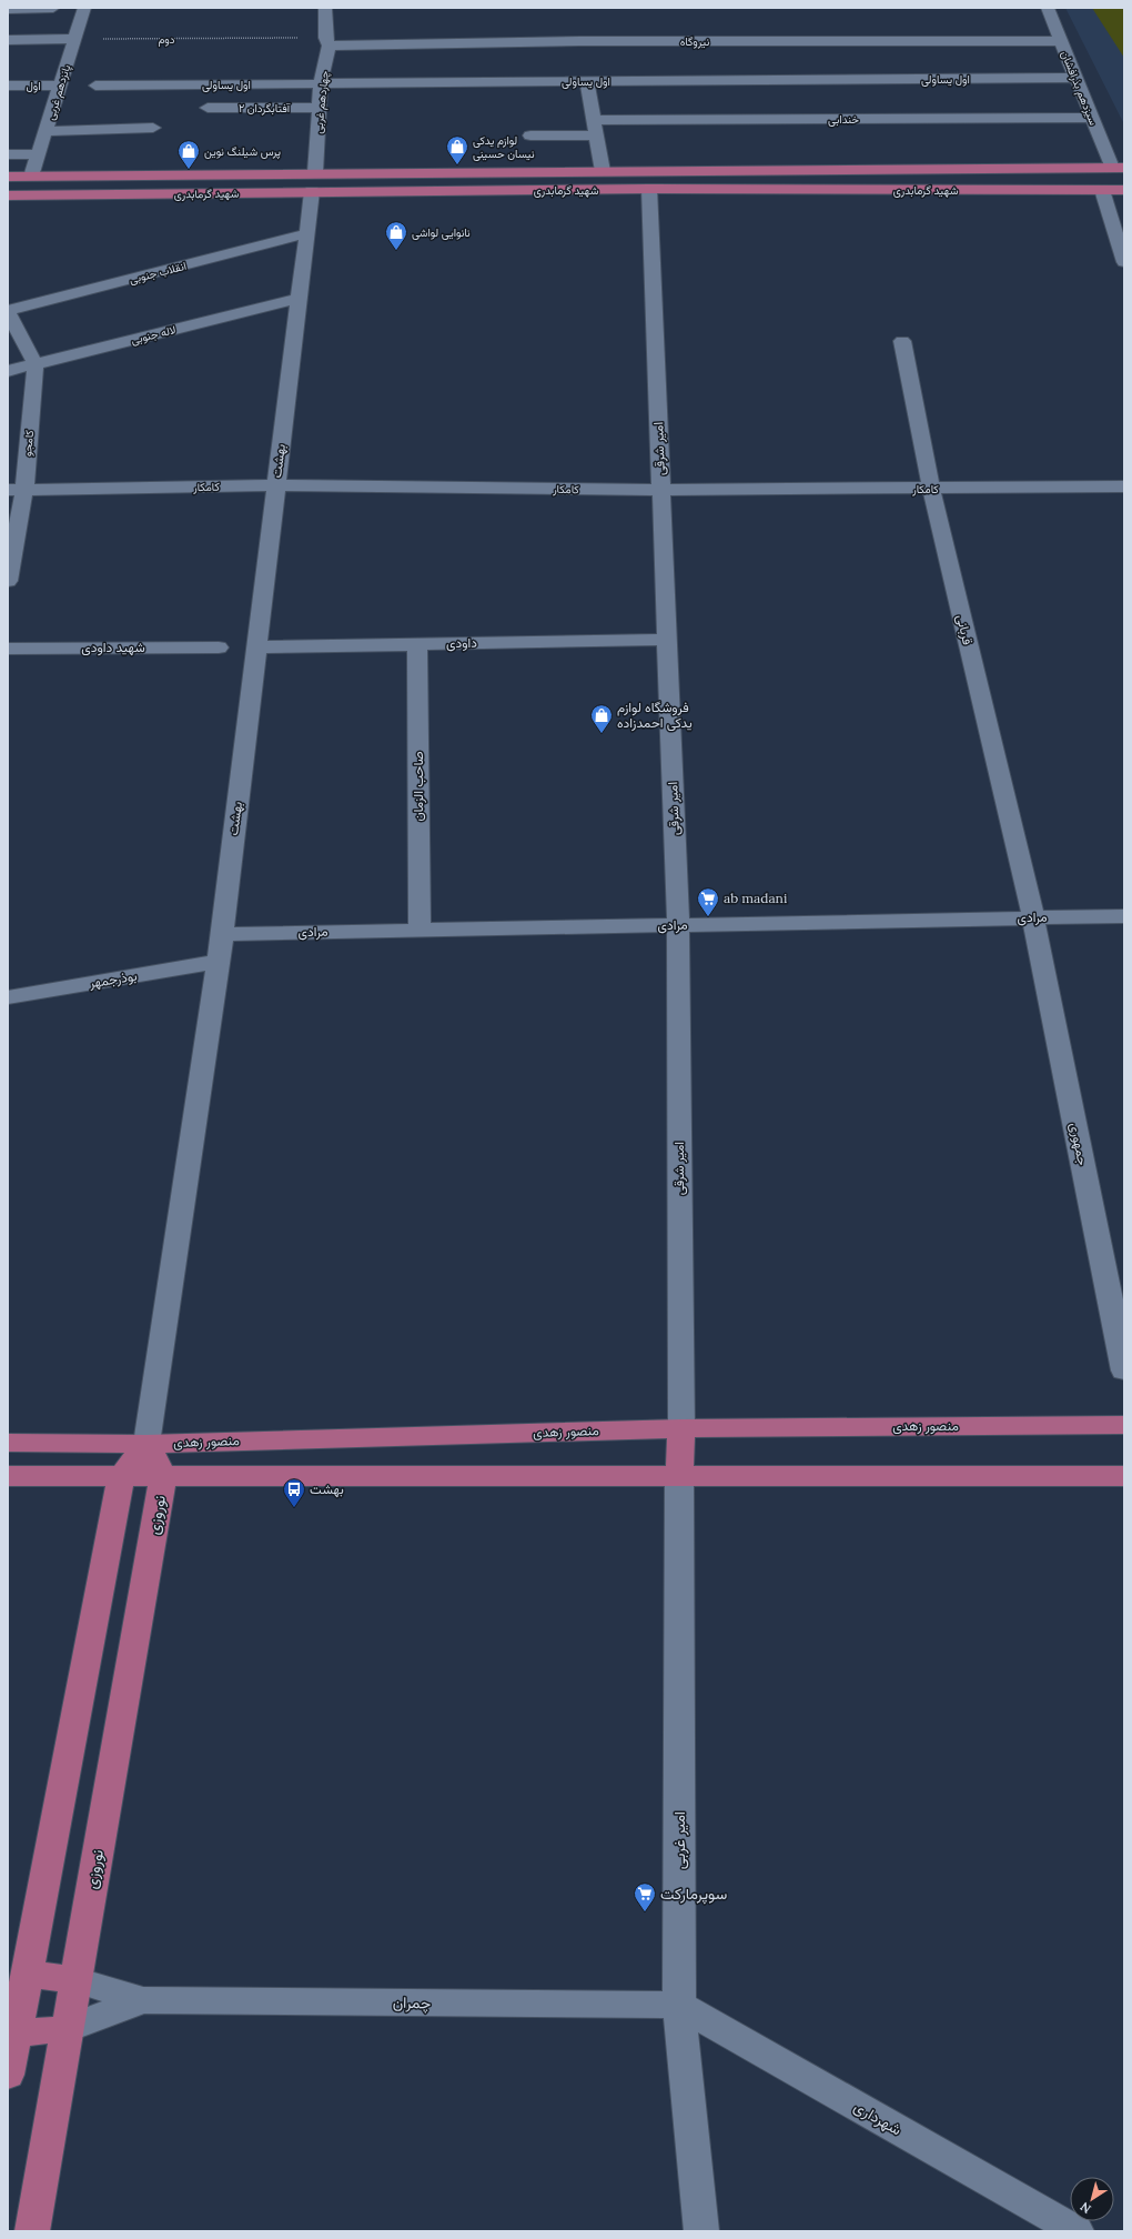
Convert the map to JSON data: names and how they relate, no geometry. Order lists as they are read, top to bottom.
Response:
{
  "streets": {
    "main road": ["شهید گرمابدری", "منصور زهدی", "نوروزی"],
    "street": [
      "نیروگاه",
      "اول یساولی",
      "اول",
      "سیزدهم بذرافشان",
      "پانزدهم غربی",
      "چهاردهم غربی",
      "خندابی",
      "انقلاب جنوبی",
      "لاله جنوبی",
      "کامجو",
      "امیر شرقی",
      "بهشت",
      "کامکار",
      "قربانی",
      "داودی",
      "شهید داودی",
      "صاحب الزمان",
      "مرادی",
      "بوذرجمهر",
      "جمهوری",
      "امیر غربی",
      "چمران",
      "شهرداری"
    ],
    "path": ["دوم"]
  },
  "crossings": [
    ["دوم", "نیروگاه"],
    ["دوم", "پانزدهم غربی"],
    ["دوم", "چهاردهم غربی"],
    ["نیروگاه", "سیزدهم بذرافشان"],
    ["نیروگاه", "چهاردهم غربی"],
    ["اول یساولی", "سیزدهم بذرافشان"],
    ["اول یساولی", "چهاردهم غربی"],
    ["اول", "پانزدهم غربی"],
    ["سیزدهم بذرافشان", "خندابی"],
    ["سیزدهم بذرافشان", "شهید گرمابدری"],
    ["پانزدهم غربی", "شهید گرمابدری"],
    ["چهاردهم غربی", "شهید گرمابدری"],
    ["شهید گرمابدری", "امیر شرقی"],
    ["شهید گرمابدری", "بهشت"],
    ["انقلاب جنوبی", "بهشت"],
    ["لاله جنوبی", "کامجو"],
    ["لاله جنوبی", "بهشت"],
    ["کامجو", "کامکار"],
    ["امیر شرقی", "کامکار"],
    ["امیر شرقی", "داودی"],
    ["امیر شرقی", "مرادی"],
    ["امیر شرقی", "منصور زهدی"],
    ["بهشت", "کامکار"],
    ["بهشت", "داودی"],
    ["بهشت", "مرادی"],
    ["بهشت", "بوذرجمهر"],
    ["بهشت", "منصور زهدی"],
    ["بهشت", "نوروزی"],
    ["کامکار", "قربانی"],
    ["قربانی", "مرادی"],
    ["قربانی", "جمهوری"],
    ["داودی", "صاحب الزمان"],
    ["صاحب الزمان", "مرادی"],
    ["مرادی", "جمهوری"],
    ["منصور زهدی", "نوروزی"],
    ["نوروزی", "چمران"],
    ["امیر غربی", "چمران"],
    ["امیر غربی", "شهرداری"],
    ["چمران", "شهرداری"]
  ],
  "places": {
    "shop": [
      "لوازم یدکی نیسان حسینی",
      "پرس شیلنگ نوین",
      "نانوایی لواشی",
      "فروشگاه لوازم یدکی احمدزاده"
    ],
    "supermarket": ["ab madani", "سوپرمارکت"],
    "bus stop": ["بهشت"]
  },
  "north": "bottom left"
}
